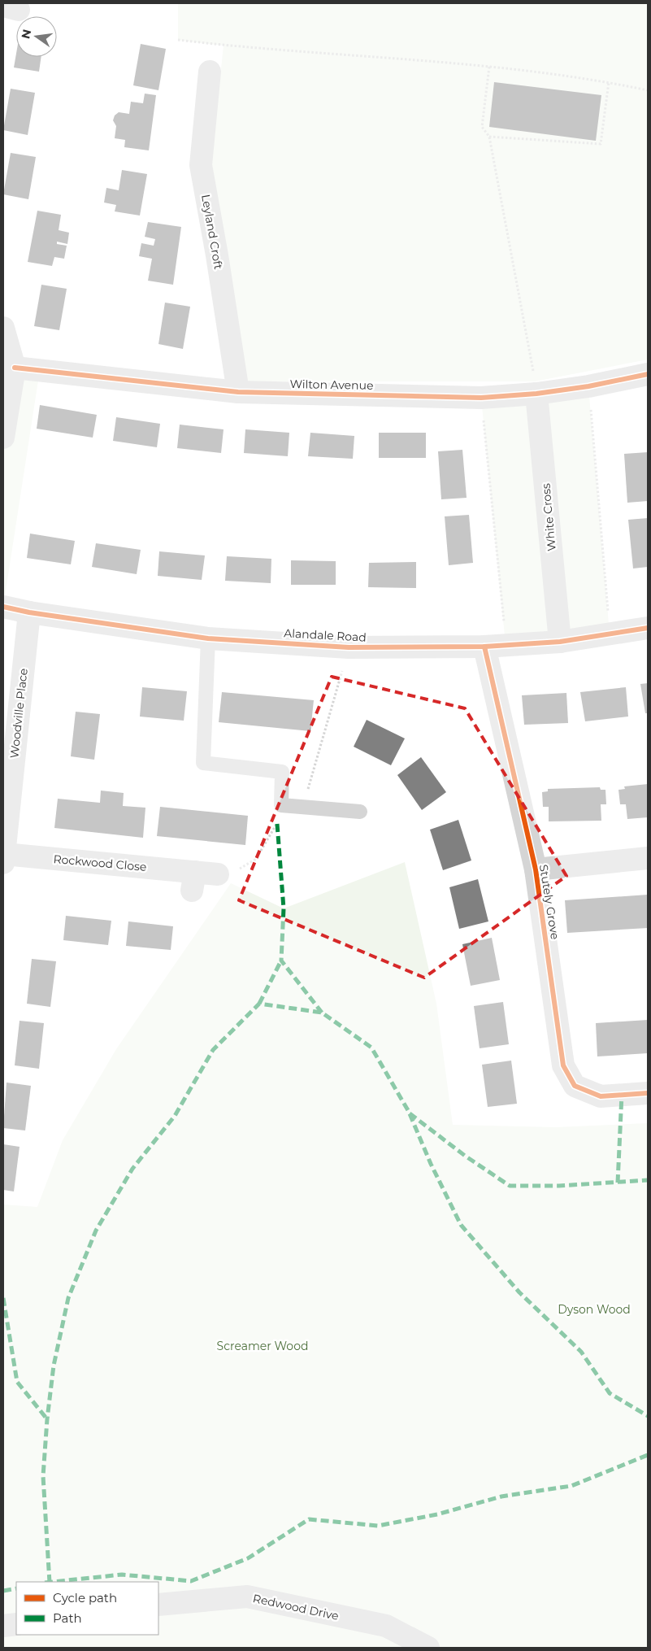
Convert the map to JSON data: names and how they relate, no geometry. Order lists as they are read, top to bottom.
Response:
{
  "streets": {
    "street": [
      "Leyland Croft",
      "Wilton Avenue",
      "White Cross",
      "Alandale Road",
      "Woodville Place",
      "Rockwood Close",
      "Stutely Grove",
      "Redwood Drive"
    ]
  },
  "crossings": [
    ["Leyland Croft", "Wilton Avenue"],
    ["Wilton Avenue", "White Cross"],
    ["White Cross", "Alandale Road"],
    ["Alandale Road", "Woodville Place"],
    ["Alandale Road", "Stutely Grove"],
    ["Woodville Place", "Rockwood Close"]
  ],
  "parks": ["Dyson Wood", "Screamer Wood"],
  "legend": ["Cycle path", "Path"],
  "north": "left"
}
